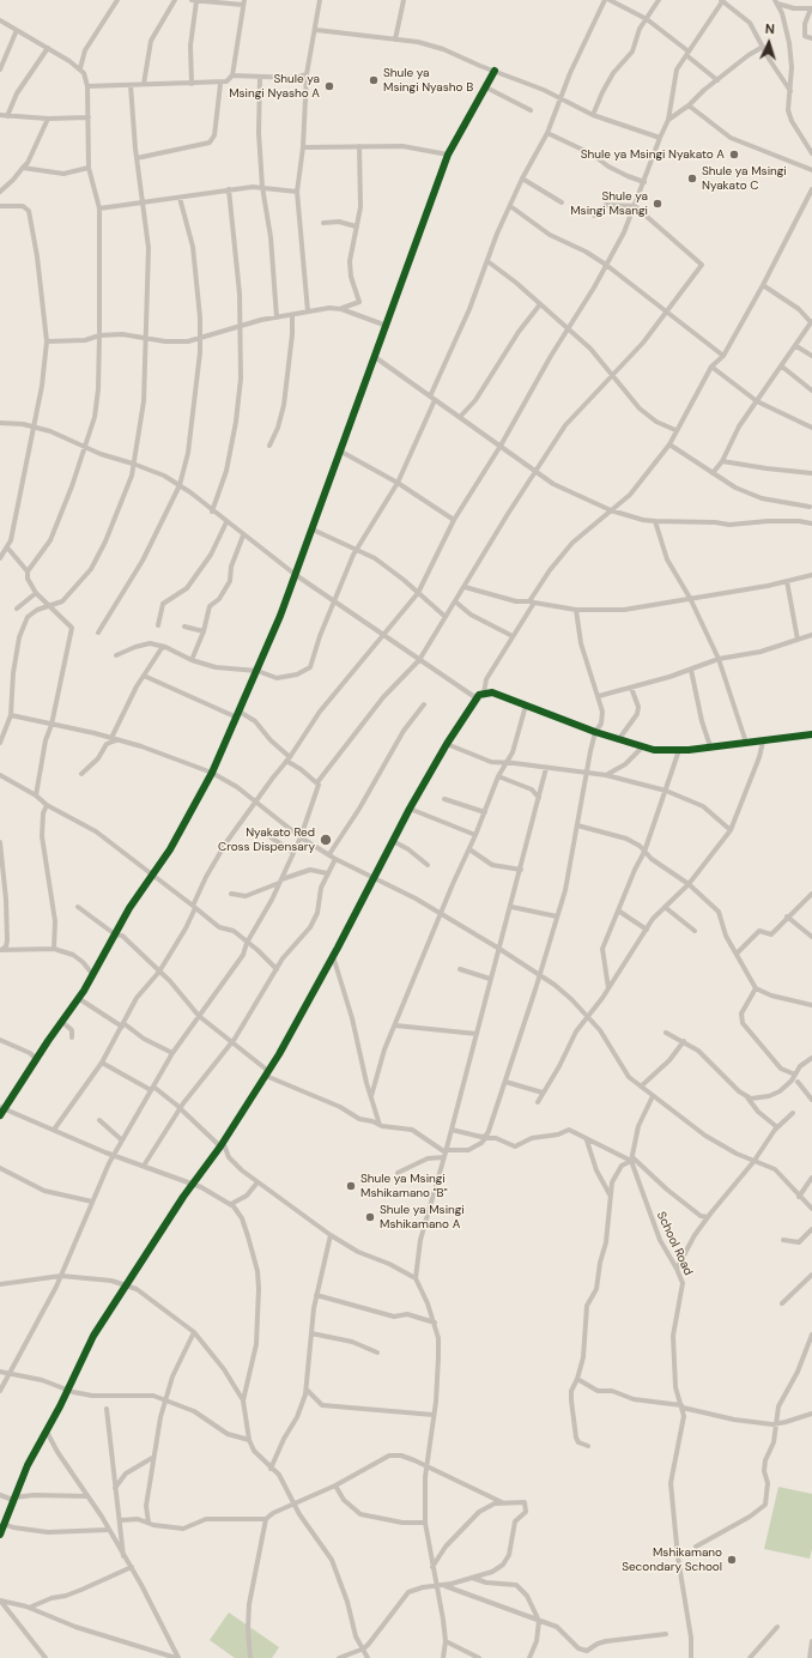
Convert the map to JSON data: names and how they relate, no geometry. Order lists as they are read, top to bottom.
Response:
{
  "streets": {
    "street": ["School Road"]
  },
  "places": [
    "Shule ya Msingi Nyasho B",
    "Shule ya Msingi Nyasho A",
    "Shule ya Msingi Nyakato A",
    "Shule ya Msingi Nyakato C",
    "Shule ya Msingi Msangi",
    "Nyakato Red Cross Dispensary",
    "Shule ya Msingi Mshikamano \"B\"",
    "Shule ya Msingi Mshikamano A",
    "Mshikamano Secondary School"
  ],
  "north": "top"
}
